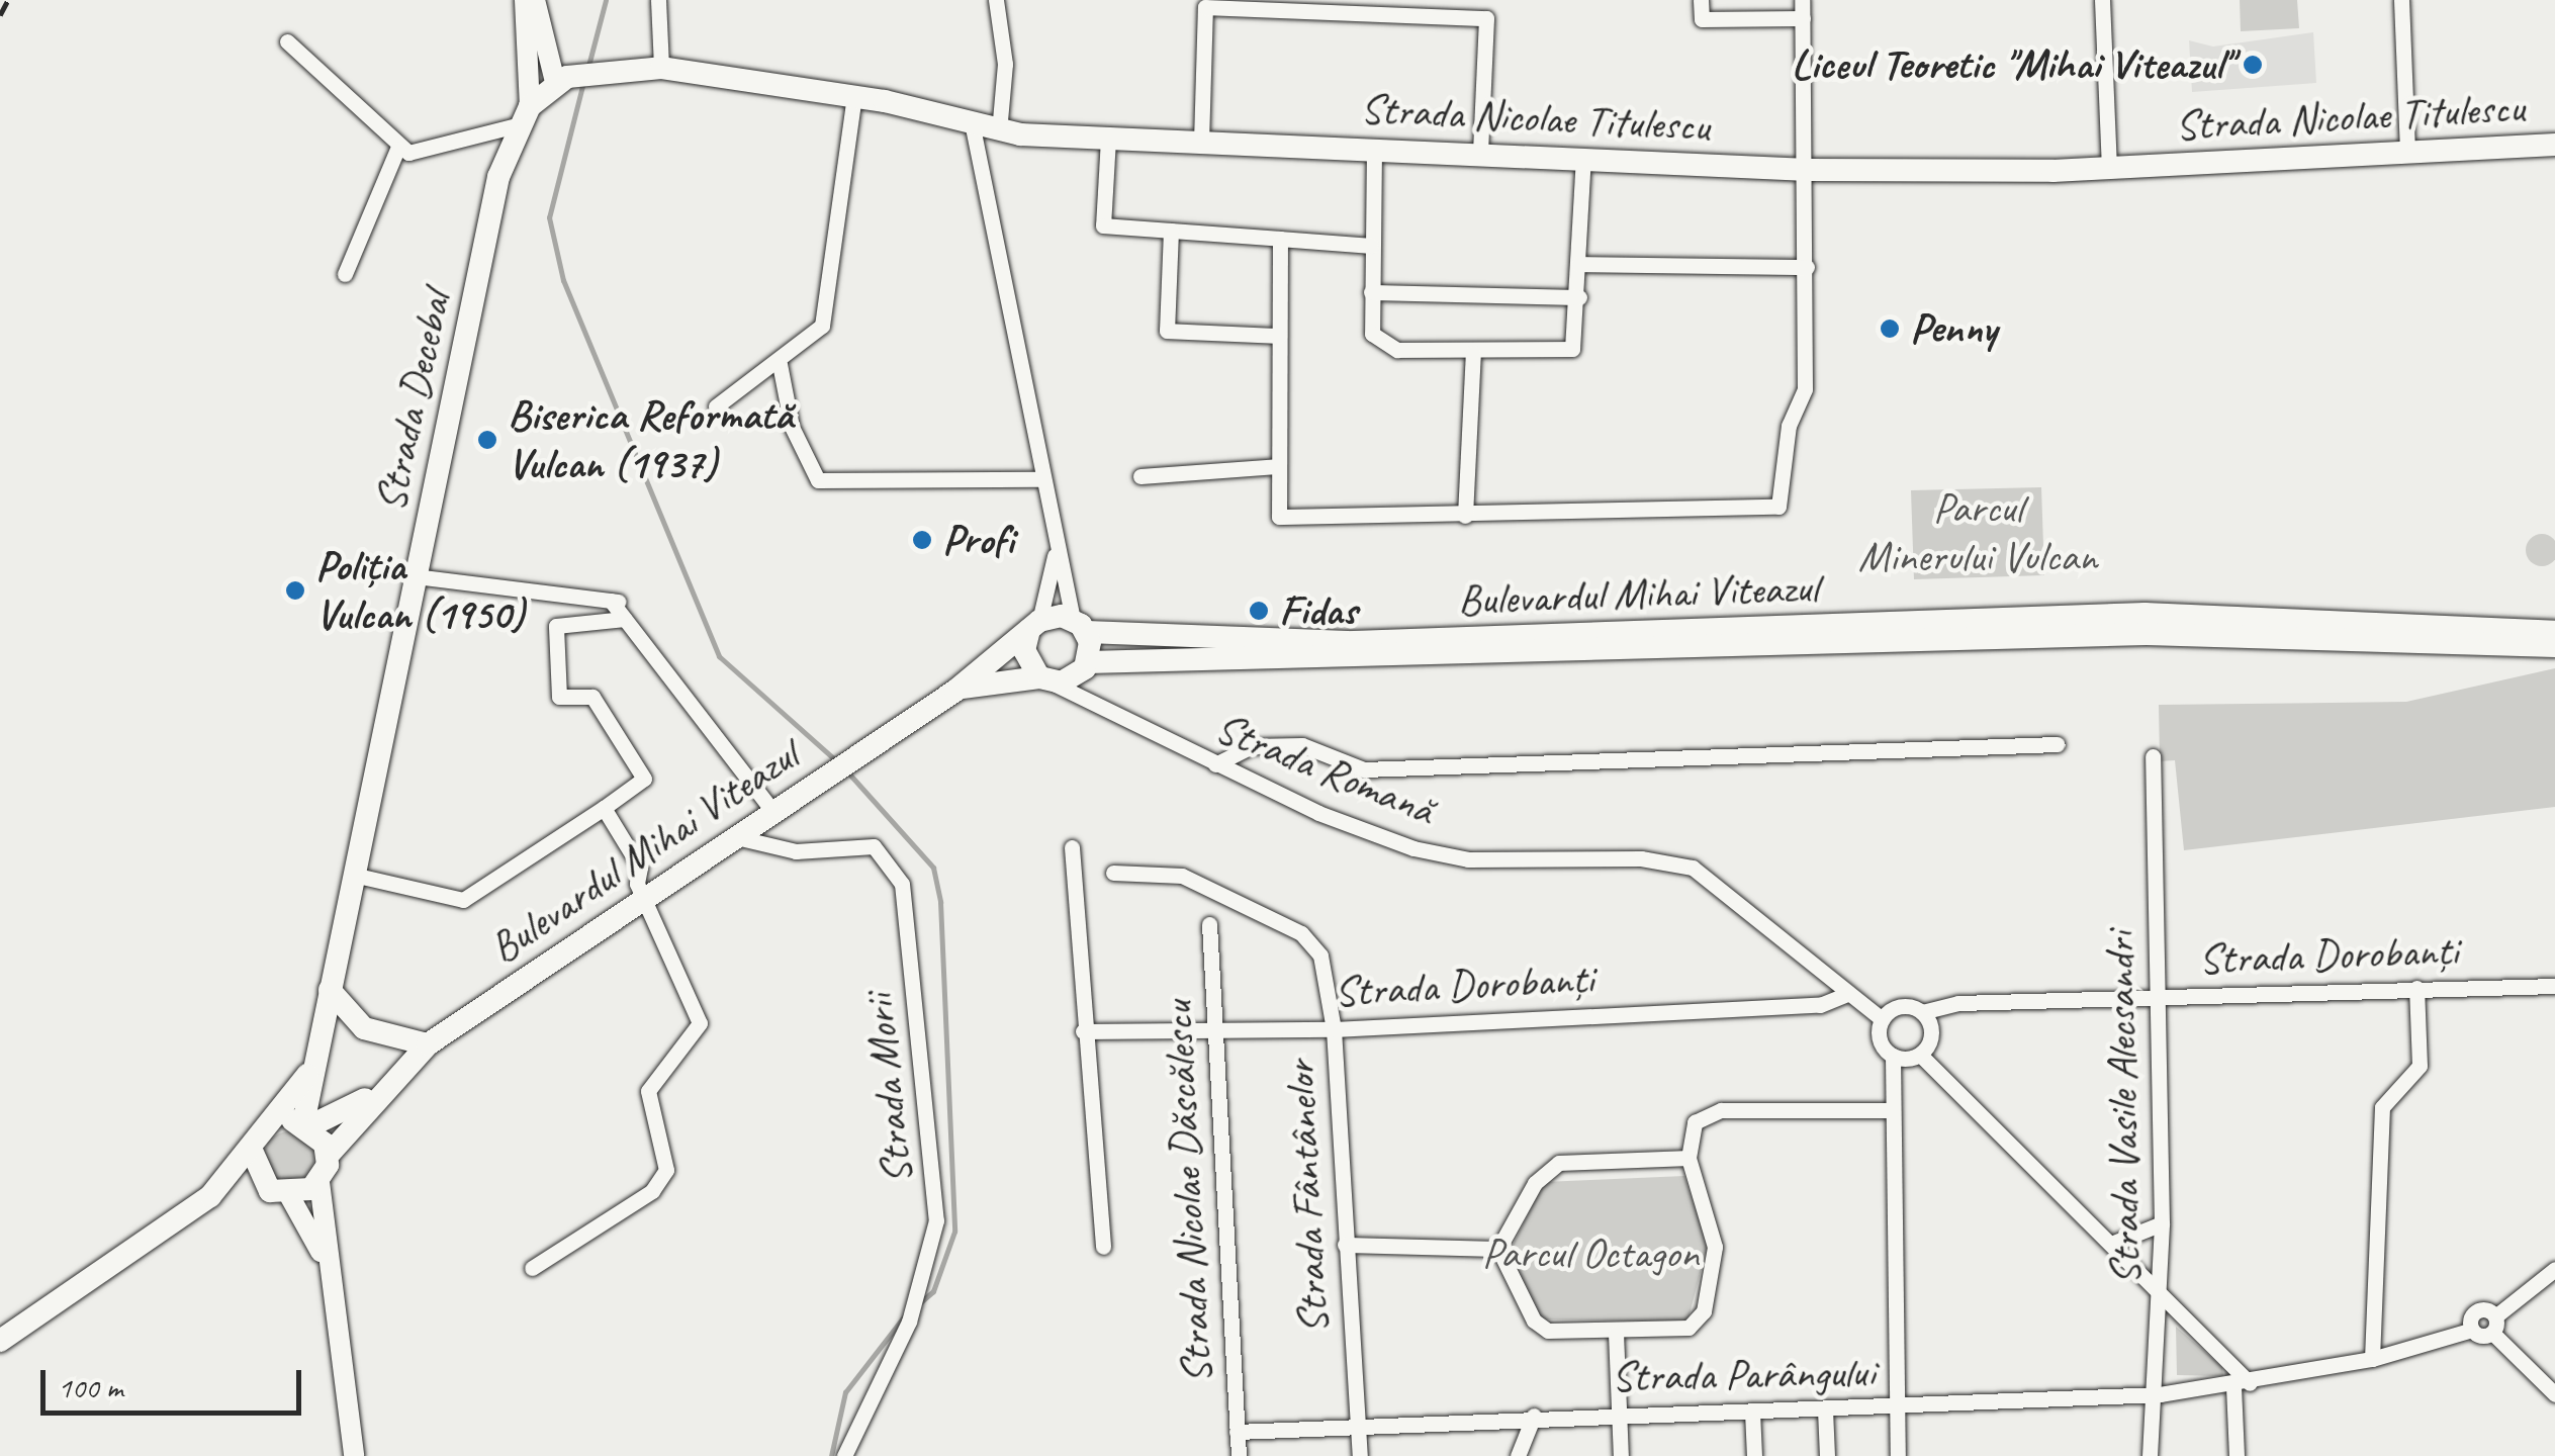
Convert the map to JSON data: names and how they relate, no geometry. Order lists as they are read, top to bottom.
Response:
{
  "streets": {
    "main road": ["Strada Nicolae Titulescu", "Strada Decebal", "Bulevardul Mihai Viteazul"],
    "street": [
      "Strada Romană",
      "Strada Dorobanți",
      "Strada Morii",
      "Strada Vasile Alecsandri",
      "Strada Nicolae Dăscălescu",
      "Strada Fântânelor",
      "Strada Parângului"
    ]
  },
  "crossings": [
    ["Strada Nicolae Titulescu", "Strada Decebal"],
    ["Strada Decebal", "Bulevardul Mihai Viteazul"],
    ["Bulevardul Mihai Viteazul", "Strada Romană"],
    ["Bulevardul Mihai Viteazul", "Strada Morii"],
    ["Strada Romană", "Strada Dorobanți"],
    ["Strada Dorobanți", "Strada Vasile Alecsandri"],
    ["Strada Dorobanți", "Strada Nicolae Dăscălescu"],
    ["Strada Dorobanți", "Strada Fântânelor"],
    ["Strada Vasile Alecsandri", "Strada Parângului"],
    ["Strada Nicolae Dăscălescu", "Strada Parângului"],
    ["Strada Fântânelor", "Strada Parângului"]
  ],
  "parks": ["Parcul Minerului Vulcan", "Parcul Octagon"],
  "places": [
    "Liceul Teoretic \"Mihai Viteazul\"",
    "Penny",
    "Biserica Reformată Vulcan (1937)",
    "Profi",
    "Poliția Vulcan (1950)",
    "Fidas"
  ],
  "scale_bar": "100 m"
}
